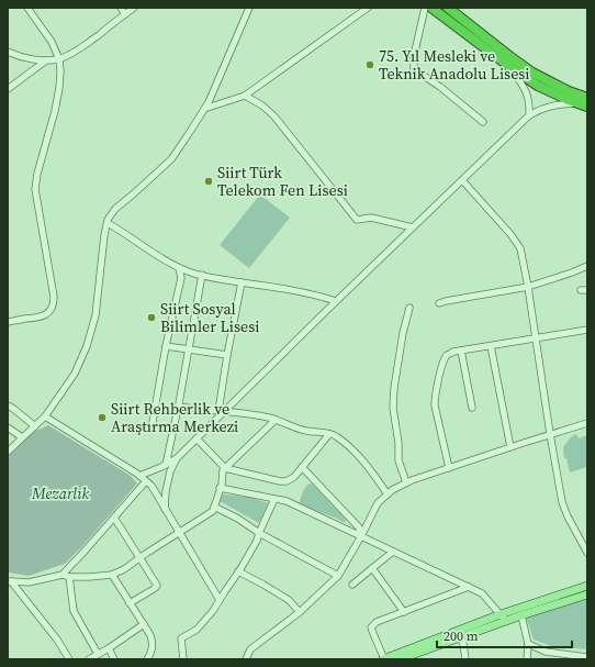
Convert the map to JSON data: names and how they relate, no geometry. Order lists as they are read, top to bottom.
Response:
{
  "parks": ["Mezarlık"],
  "places": [
    "75. Yıl Mesleki ve Teknik Anadolu Lisesi",
    "Siirt Türk Telekom Fen Lisesi",
    "Siirt Sosyal Bilimler Lisesi",
    "Siirt Rehberlik ve Araştırma Merkezi"
  ],
  "scale_bar": "200 m"
}
